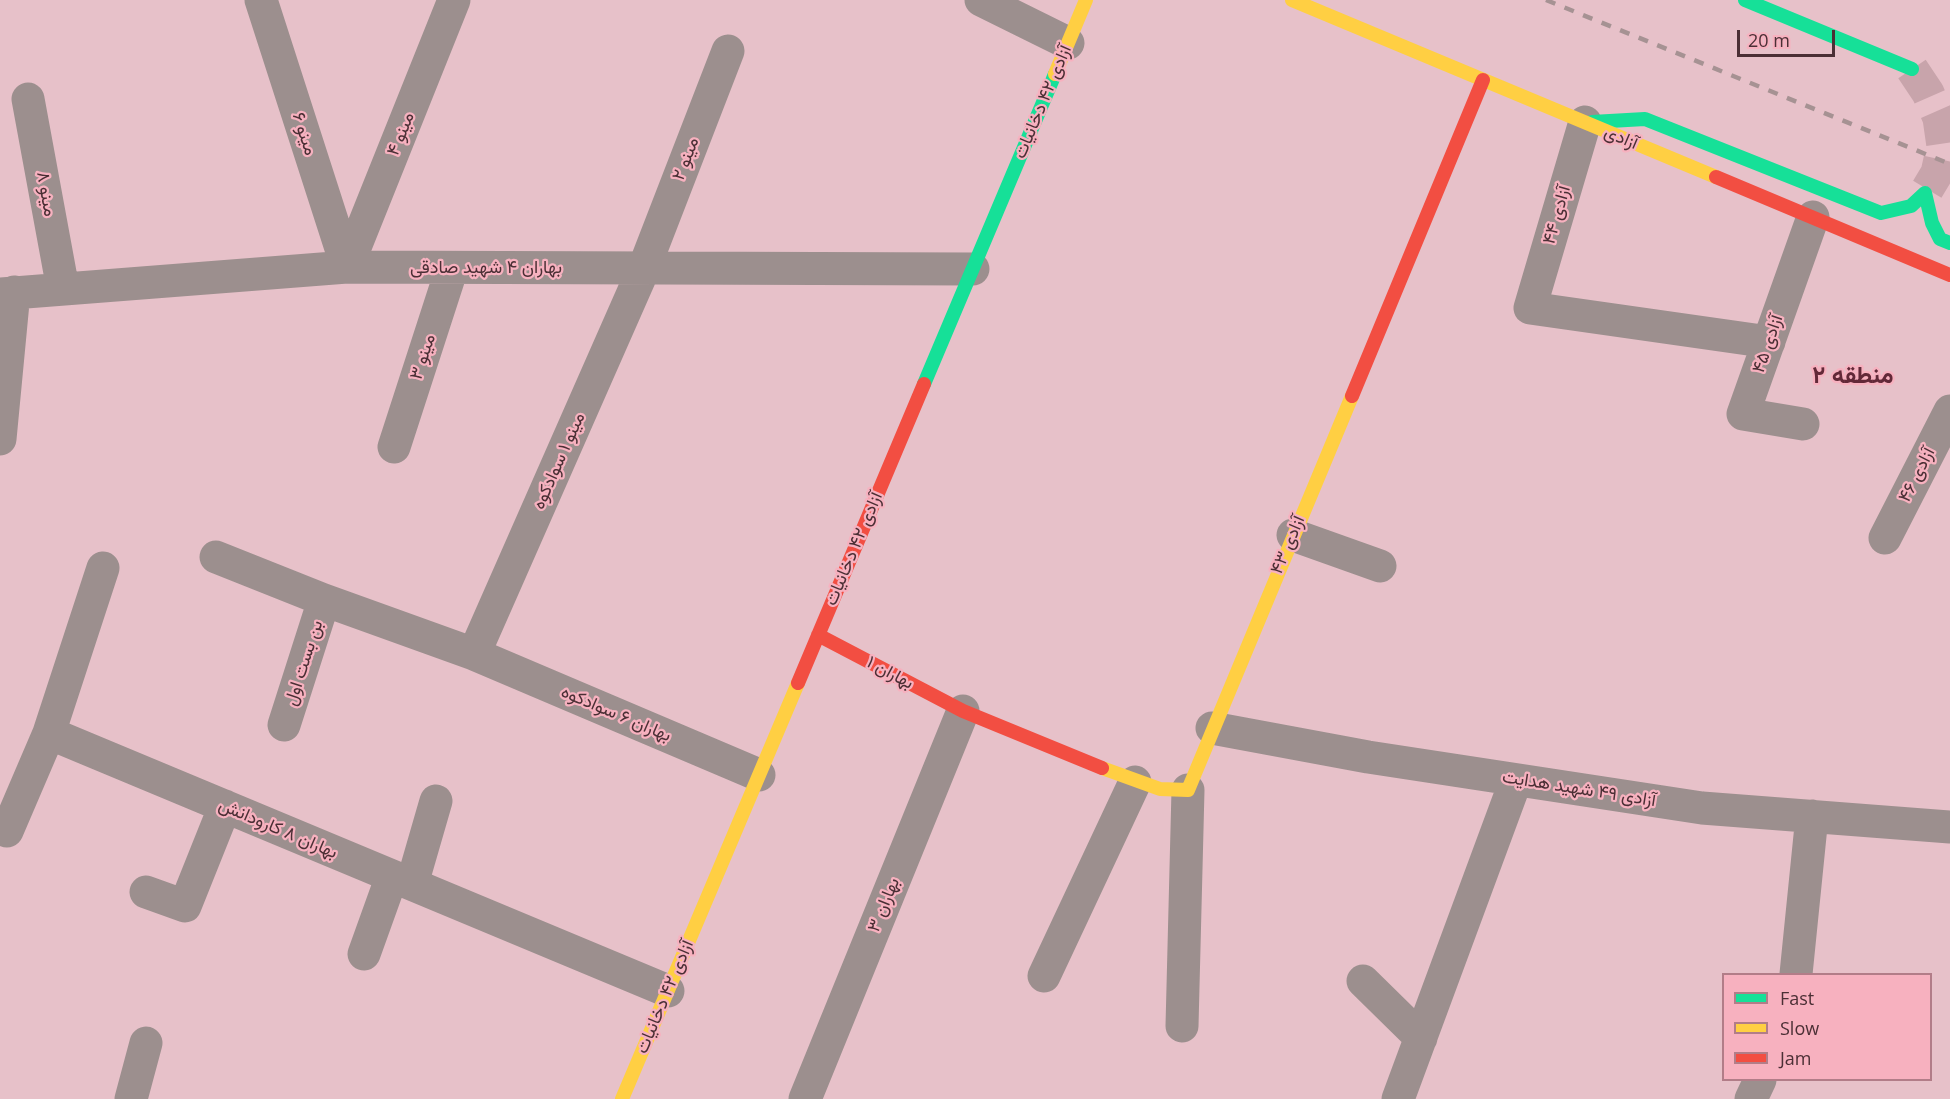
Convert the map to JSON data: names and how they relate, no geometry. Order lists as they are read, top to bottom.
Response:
{
  "streets": {
    "street": [
      "آزادی ۴۲ دخانیات",
      "مینو ۶",
      "مینو ۴",
      "آزادی",
      "مینو ۲",
      "مینو ۸",
      "آزادی ۴۴",
      "بهاران ۴ شهید صادقی",
      "آزادی ۴۵",
      "مینو ۳",
      "مینو ۱ سوادکوه",
      "آزادی ۴۶",
      "آزادی ۴۳",
      "بن بست اول",
      "بهاران ۱",
      "بهاران ۶ سوادکوه",
      "آزادی ۴۹ شهید هدایت",
      "بهاران ۸ کارودانش",
      "بهاران ۳"
    ]
  },
  "crossings": [
    ["آزادی ۴۲ دخانیات", "بهاران ۴ شهید صادقی"],
    ["آزادی ۴۲ دخانیات", "بهاران ۱"],
    ["آزادی ۴۲ دخانیات", "بهاران ۶ سوادکوه"],
    ["آزادی ۴۲ دخانیات", "بهاران ۸ کارودانش"],
    ["مینو ۶", "مینو ۴"],
    ["مینو ۶", "بهاران ۴ شهید صادقی"],
    ["مینو ۴", "بهاران ۴ شهید صادقی"],
    ["آزادی", "آزادی ۴۴"],
    ["آزادی", "آزادی ۴۵"],
    ["آزادی", "آزادی ۴۳"],
    ["مینو ۲", "بهاران ۴ شهید صادقی"],
    ["مینو ۲", "مینو ۱ سوادکوه"],
    ["مینو ۸", "بهاران ۴ شهید صادقی"],
    ["آزادی ۴۴", "آزادی ۴۵"],
    ["بهاران ۴ شهید صادقی", "مینو ۳"],
    ["بهاران ۴ شهید صادقی", "مینو ۱ سوادکوه"],
    ["مینو ۱ سوادکوه", "بهاران ۶ سوادکوه"],
    ["آزادی ۴۳", "آزادی ۴۹ شهید هدایت"],
    ["بن بست اول", "بهاران ۶ سوادکوه"],
    ["بهاران ۱", "بهاران ۳"]
  ],
  "districts": ["منطقه ۲"],
  "legend": ["Fast", "Slow", "Jam"],
  "scale_bar": "20 m"
}
